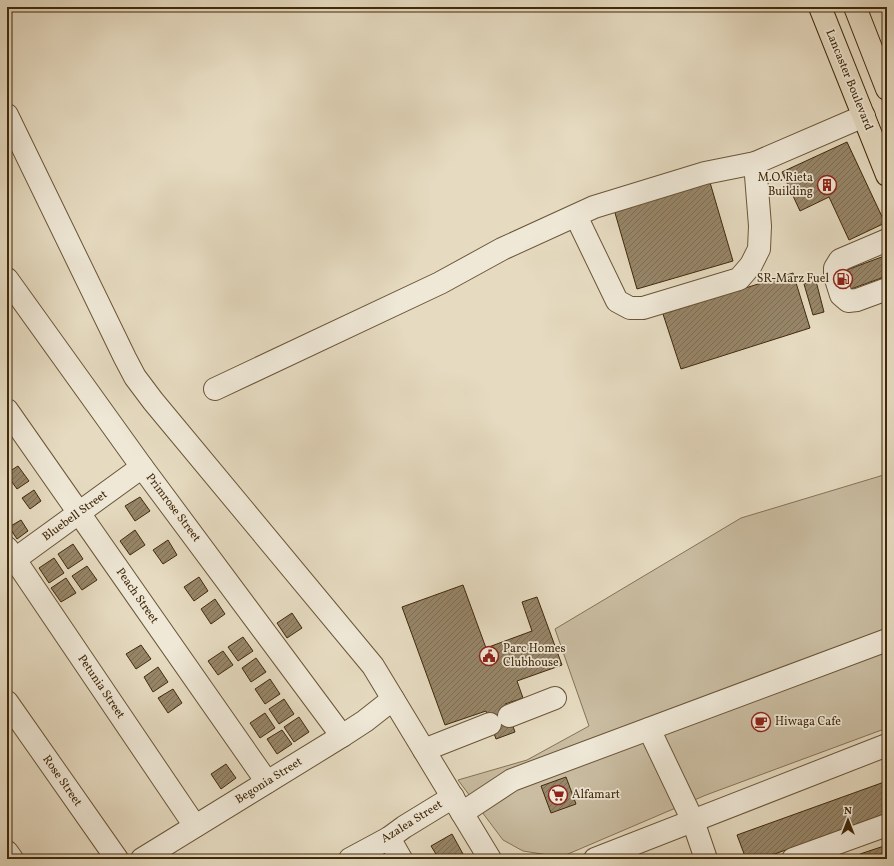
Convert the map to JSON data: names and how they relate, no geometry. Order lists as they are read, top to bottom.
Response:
{
  "streets": {
    "main road": ["Lancaster Boulevard"],
    "street": [
      "Primrose Street",
      "Bluebell Street",
      "Peach Street",
      "Petunia Street",
      "Rose Street",
      "Begonia Street",
      "Azalea Street"
    ]
  },
  "crossings": [
    ["Primrose Street", "Bluebell Street"],
    ["Primrose Street", "Begonia Street"],
    ["Bluebell Street", "Peach Street"],
    ["Bluebell Street", "Petunia Street"],
    ["Peach Street", "Begonia Street"],
    ["Petunia Street", "Begonia Street"]
  ],
  "places": {
    "building": ["M.O. Rieta Building"],
    "fuel station": ["SR-Marz Fuel"],
    "public building": ["Parc Homes Clubhouse"],
    "cafe": ["Hiwaga Cafe"],
    "supermarket": ["Alfamart"]
  },
  "north": "top"
}
